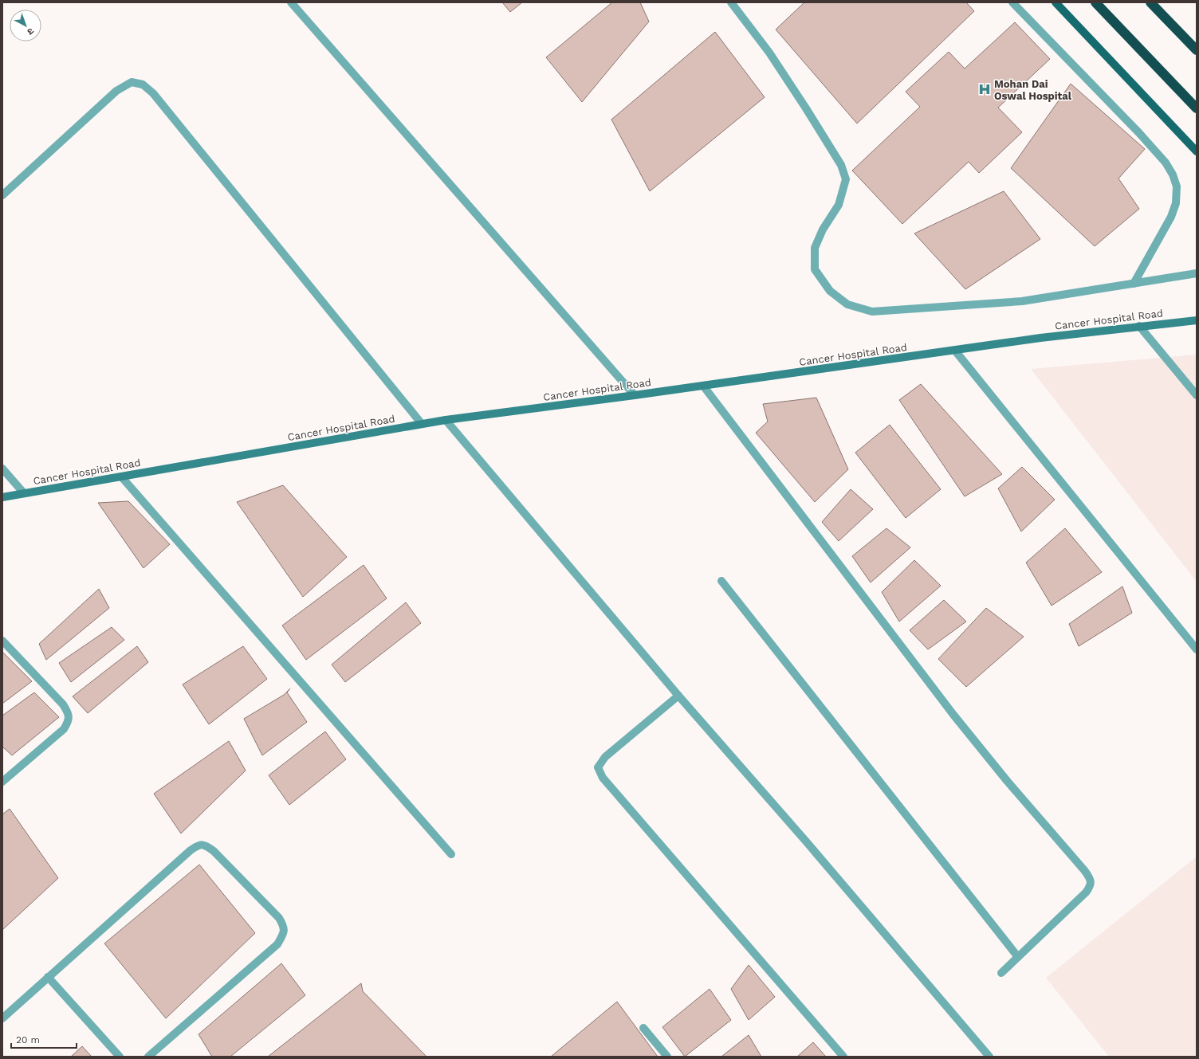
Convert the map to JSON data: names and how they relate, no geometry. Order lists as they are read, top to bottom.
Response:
{
  "streets": {
    "street": ["Cancer Hospital Road"]
  },
  "places": {
    "hospital": ["Mohan Dai Oswal Hospital"]
  },
  "scale_bar": "20 m",
  "north": "bottom right"
}
